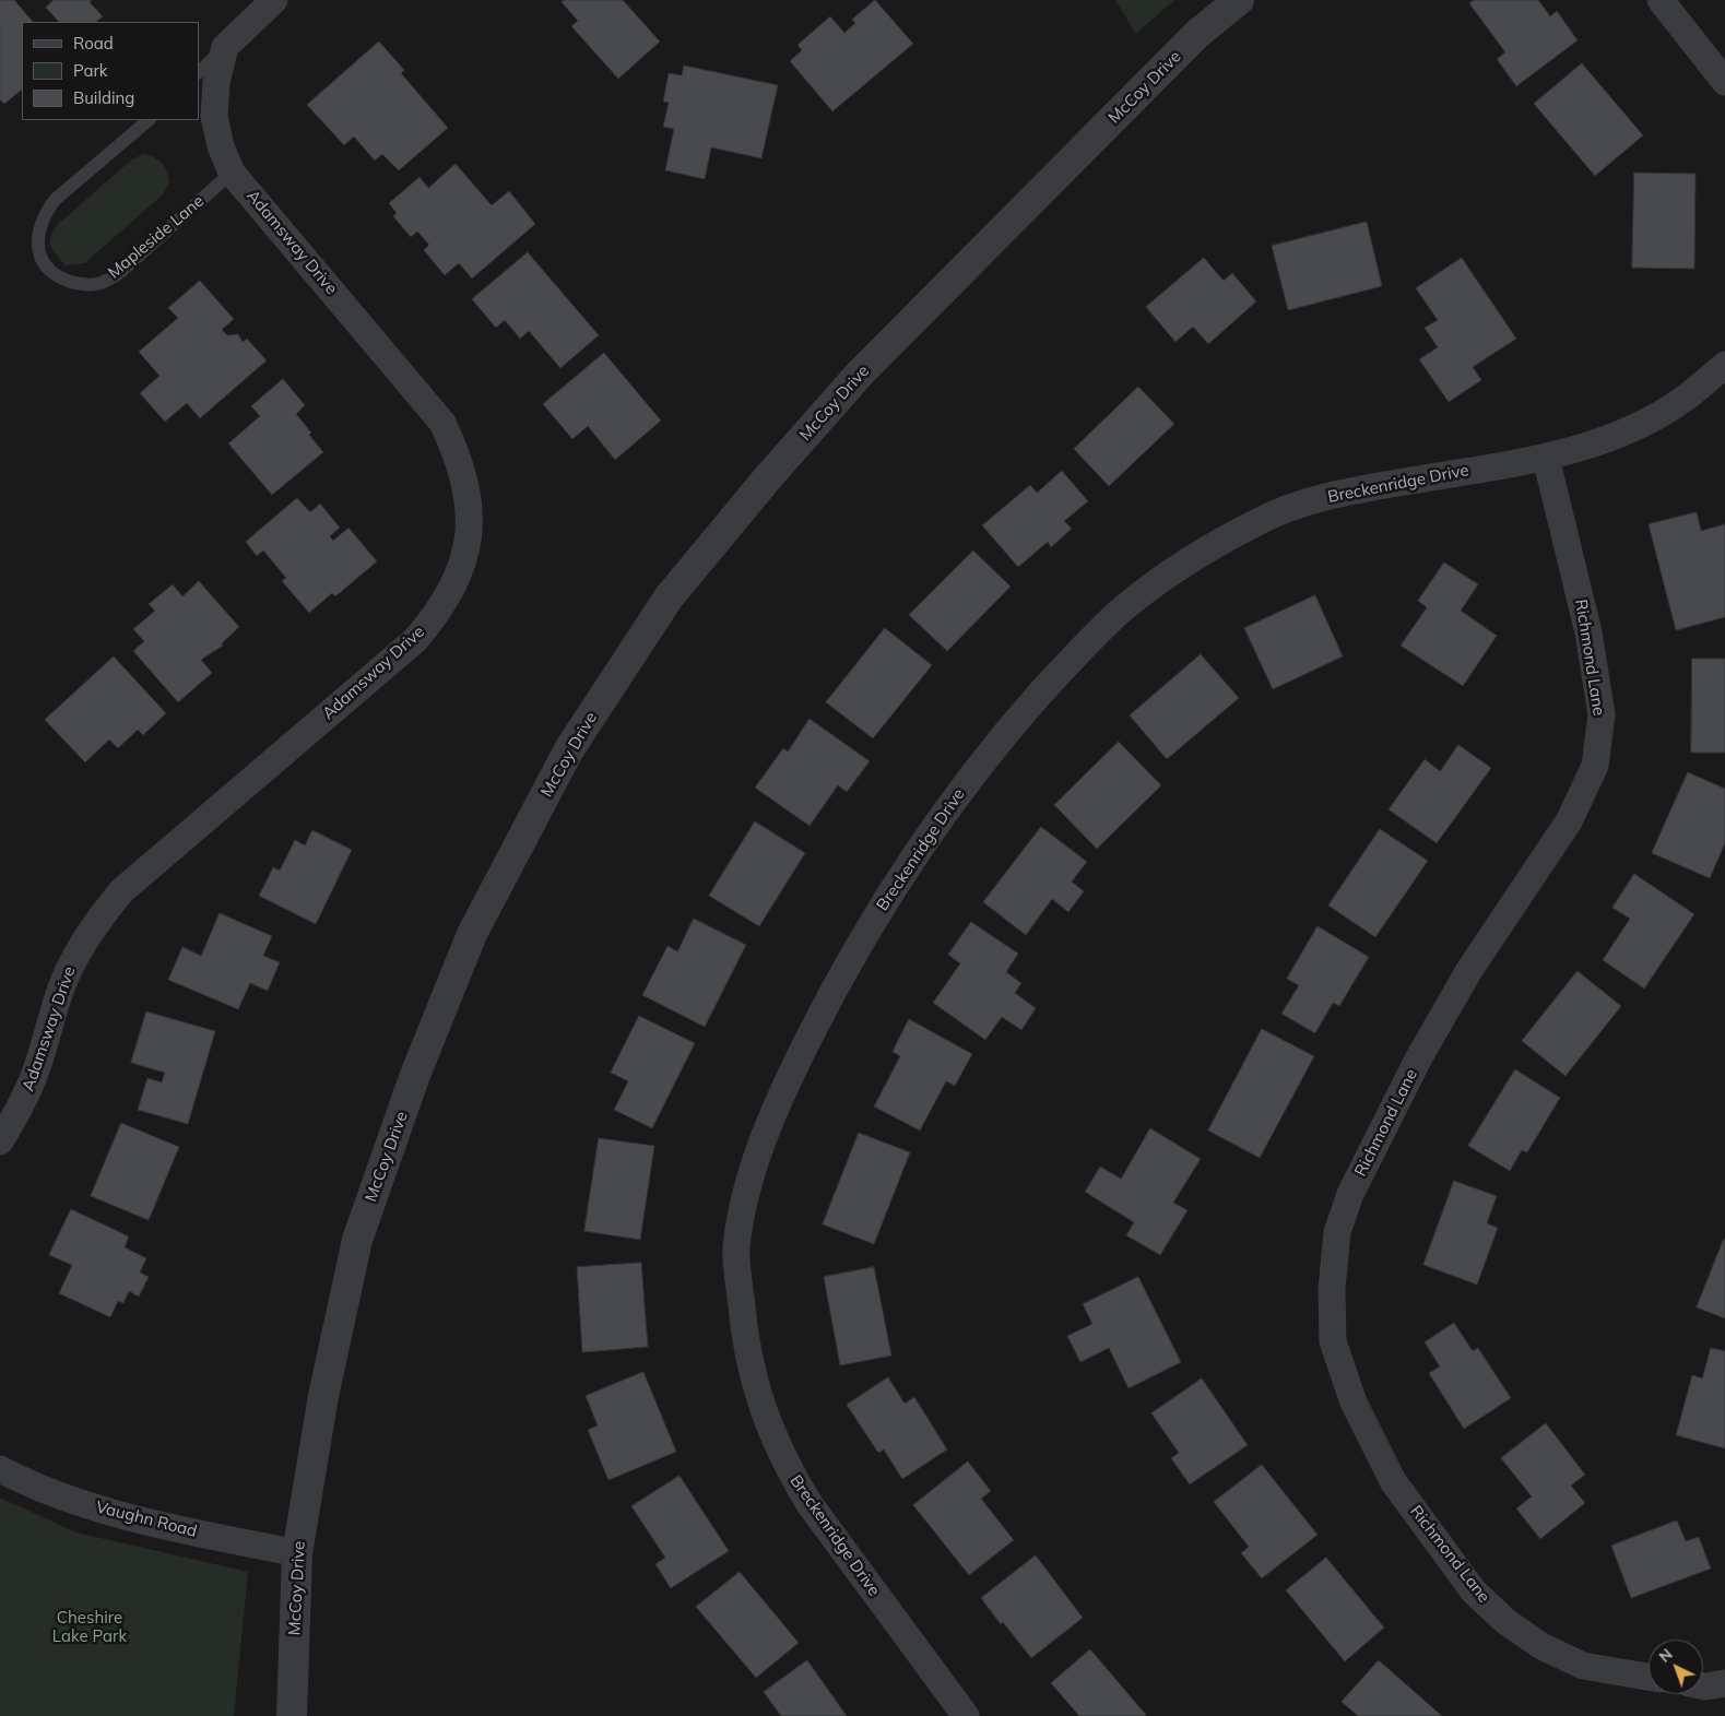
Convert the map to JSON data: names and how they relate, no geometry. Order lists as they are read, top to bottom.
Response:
{
  "streets": {
    "street": [
      "McCoy Drive",
      "Adamsway Drive",
      "Breckenridge Drive",
      "Richmond Lane",
      "Vaughn Road"
    ],
    "lane": ["Mapleside Lane"]
  },
  "crossings": [
    ["McCoy Drive", "Vaughn Road"],
    ["Mapleside Lane", "Adamsway Drive"],
    ["Breckenridge Drive", "Richmond Lane"]
  ],
  "parks": ["Cheshire Lake Park"],
  "legend": ["Road", "Park", "Building"],
  "north": "top left"
}
